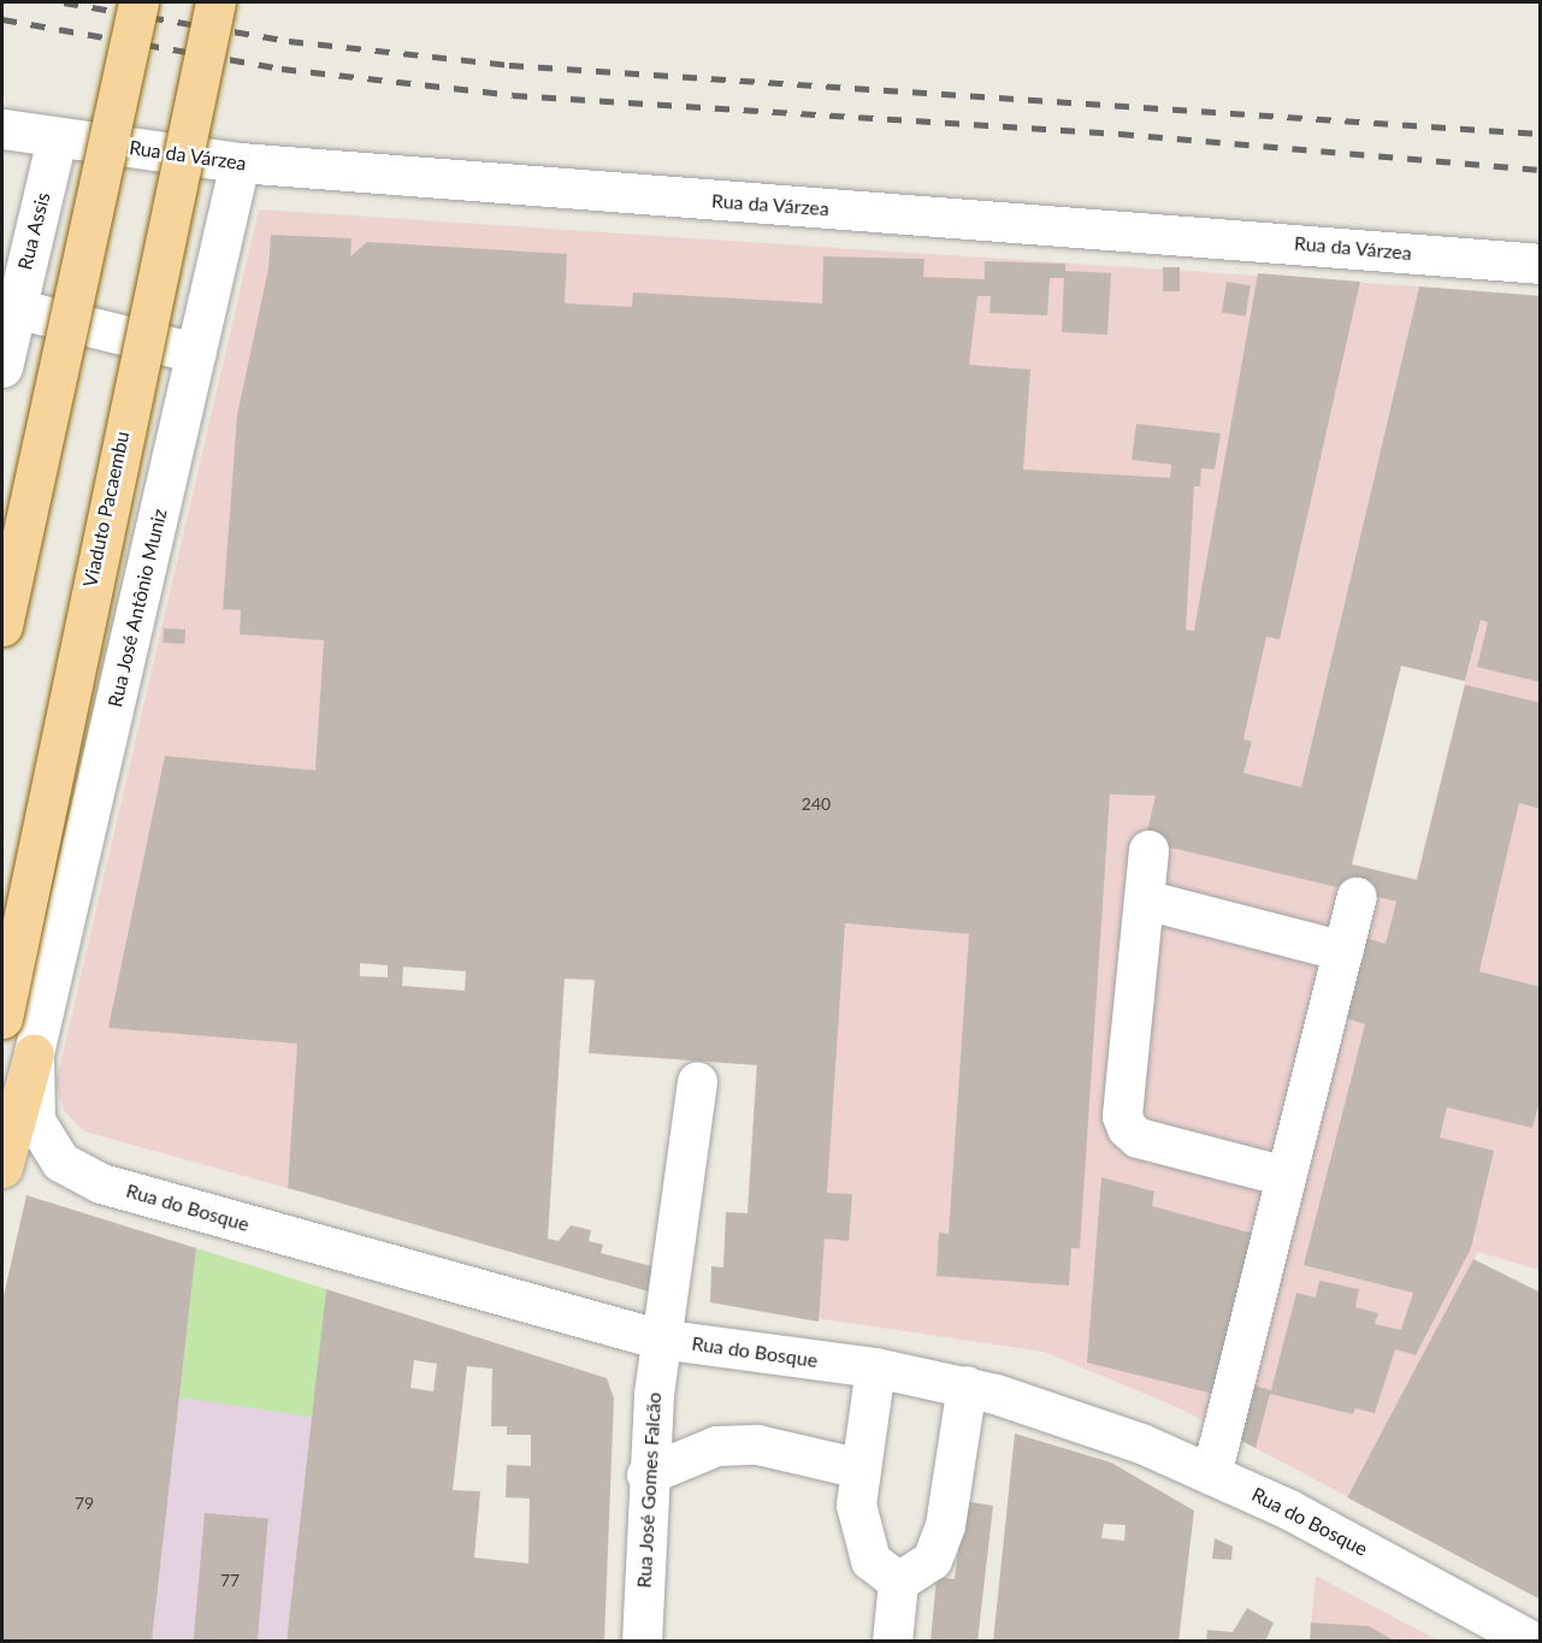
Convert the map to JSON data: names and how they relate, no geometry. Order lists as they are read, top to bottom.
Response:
{
  "streets": {
    "main road": ["Viaduto Pacaembu"],
    "street": [
      "Rua da Várzea",
      "Rua Assis",
      "Rua José Antônio Muniz",
      "Rua do Bosque",
      "Rua José Gomes Falcão"
    ]
  },
  "crossings": [
    ["Rua da Várzea", "Rua Assis"],
    ["Rua da Várzea", "Rua José Antônio Muniz"],
    ["Rua José Antônio Muniz", "Rua do Bosque"],
    ["Rua do Bosque", "Rua José Gomes Falcão"]
  ],
  "house_numbers": ["240", "79", "77"]
}
